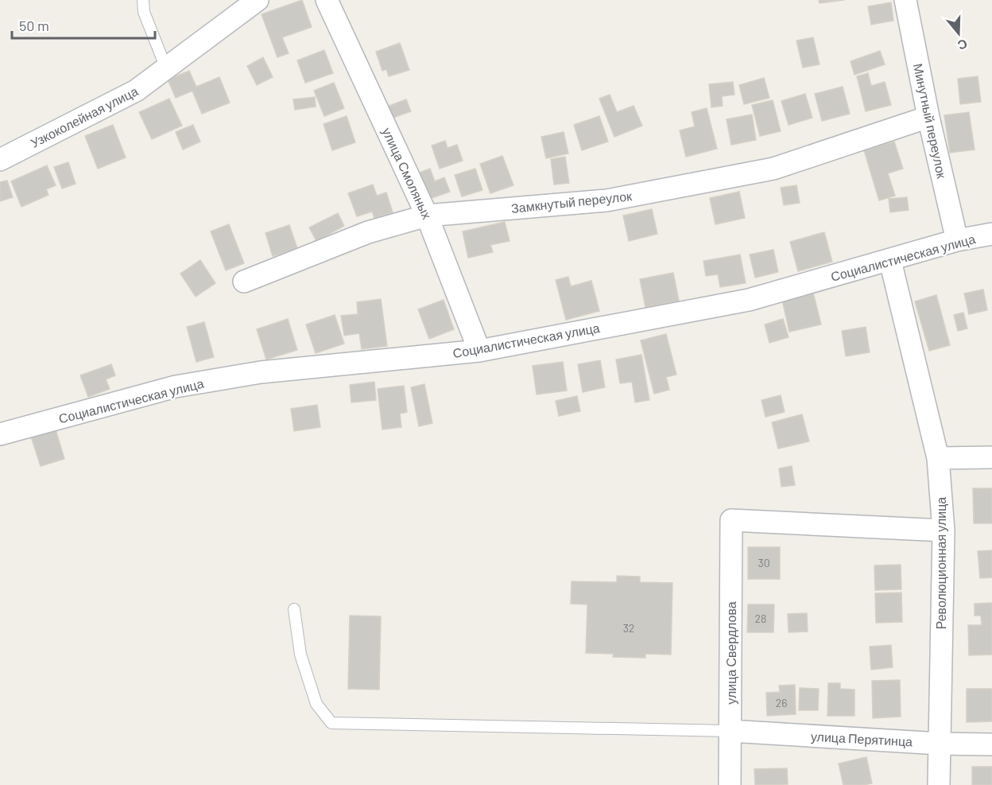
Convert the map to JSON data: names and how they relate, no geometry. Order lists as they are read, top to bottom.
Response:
{
  "streets": {
    "street": [
      "Узкоколейная улица",
      "Минутный переулок",
      "улица Смоляных",
      "Замкнутый переулок",
      "Социалистическая улица",
      "Революционная улица",
      "улица Свердлова",
      "улица Перятинца"
    ]
  },
  "crossings": [
    ["Минутный переулок", "Замкнутый переулок"],
    ["Минутный переулок", "Социалистическая улица"],
    ["улица Смоляных", "Замкнутый переулок"],
    ["улица Смоляных", "Социалистическая улица"],
    ["Социалистическая улица", "Революционная улица"],
    ["Революционная улица", "улица Свердлова"],
    ["Революционная улица", "улица Перятинца"],
    ["улица Свердлова", "улица Перятинца"]
  ],
  "house_numbers": [
    "30",
    "28",
    "32",
    "26"
  ],
  "scale_bar": "50 m",
  "north": "bottom"
}
